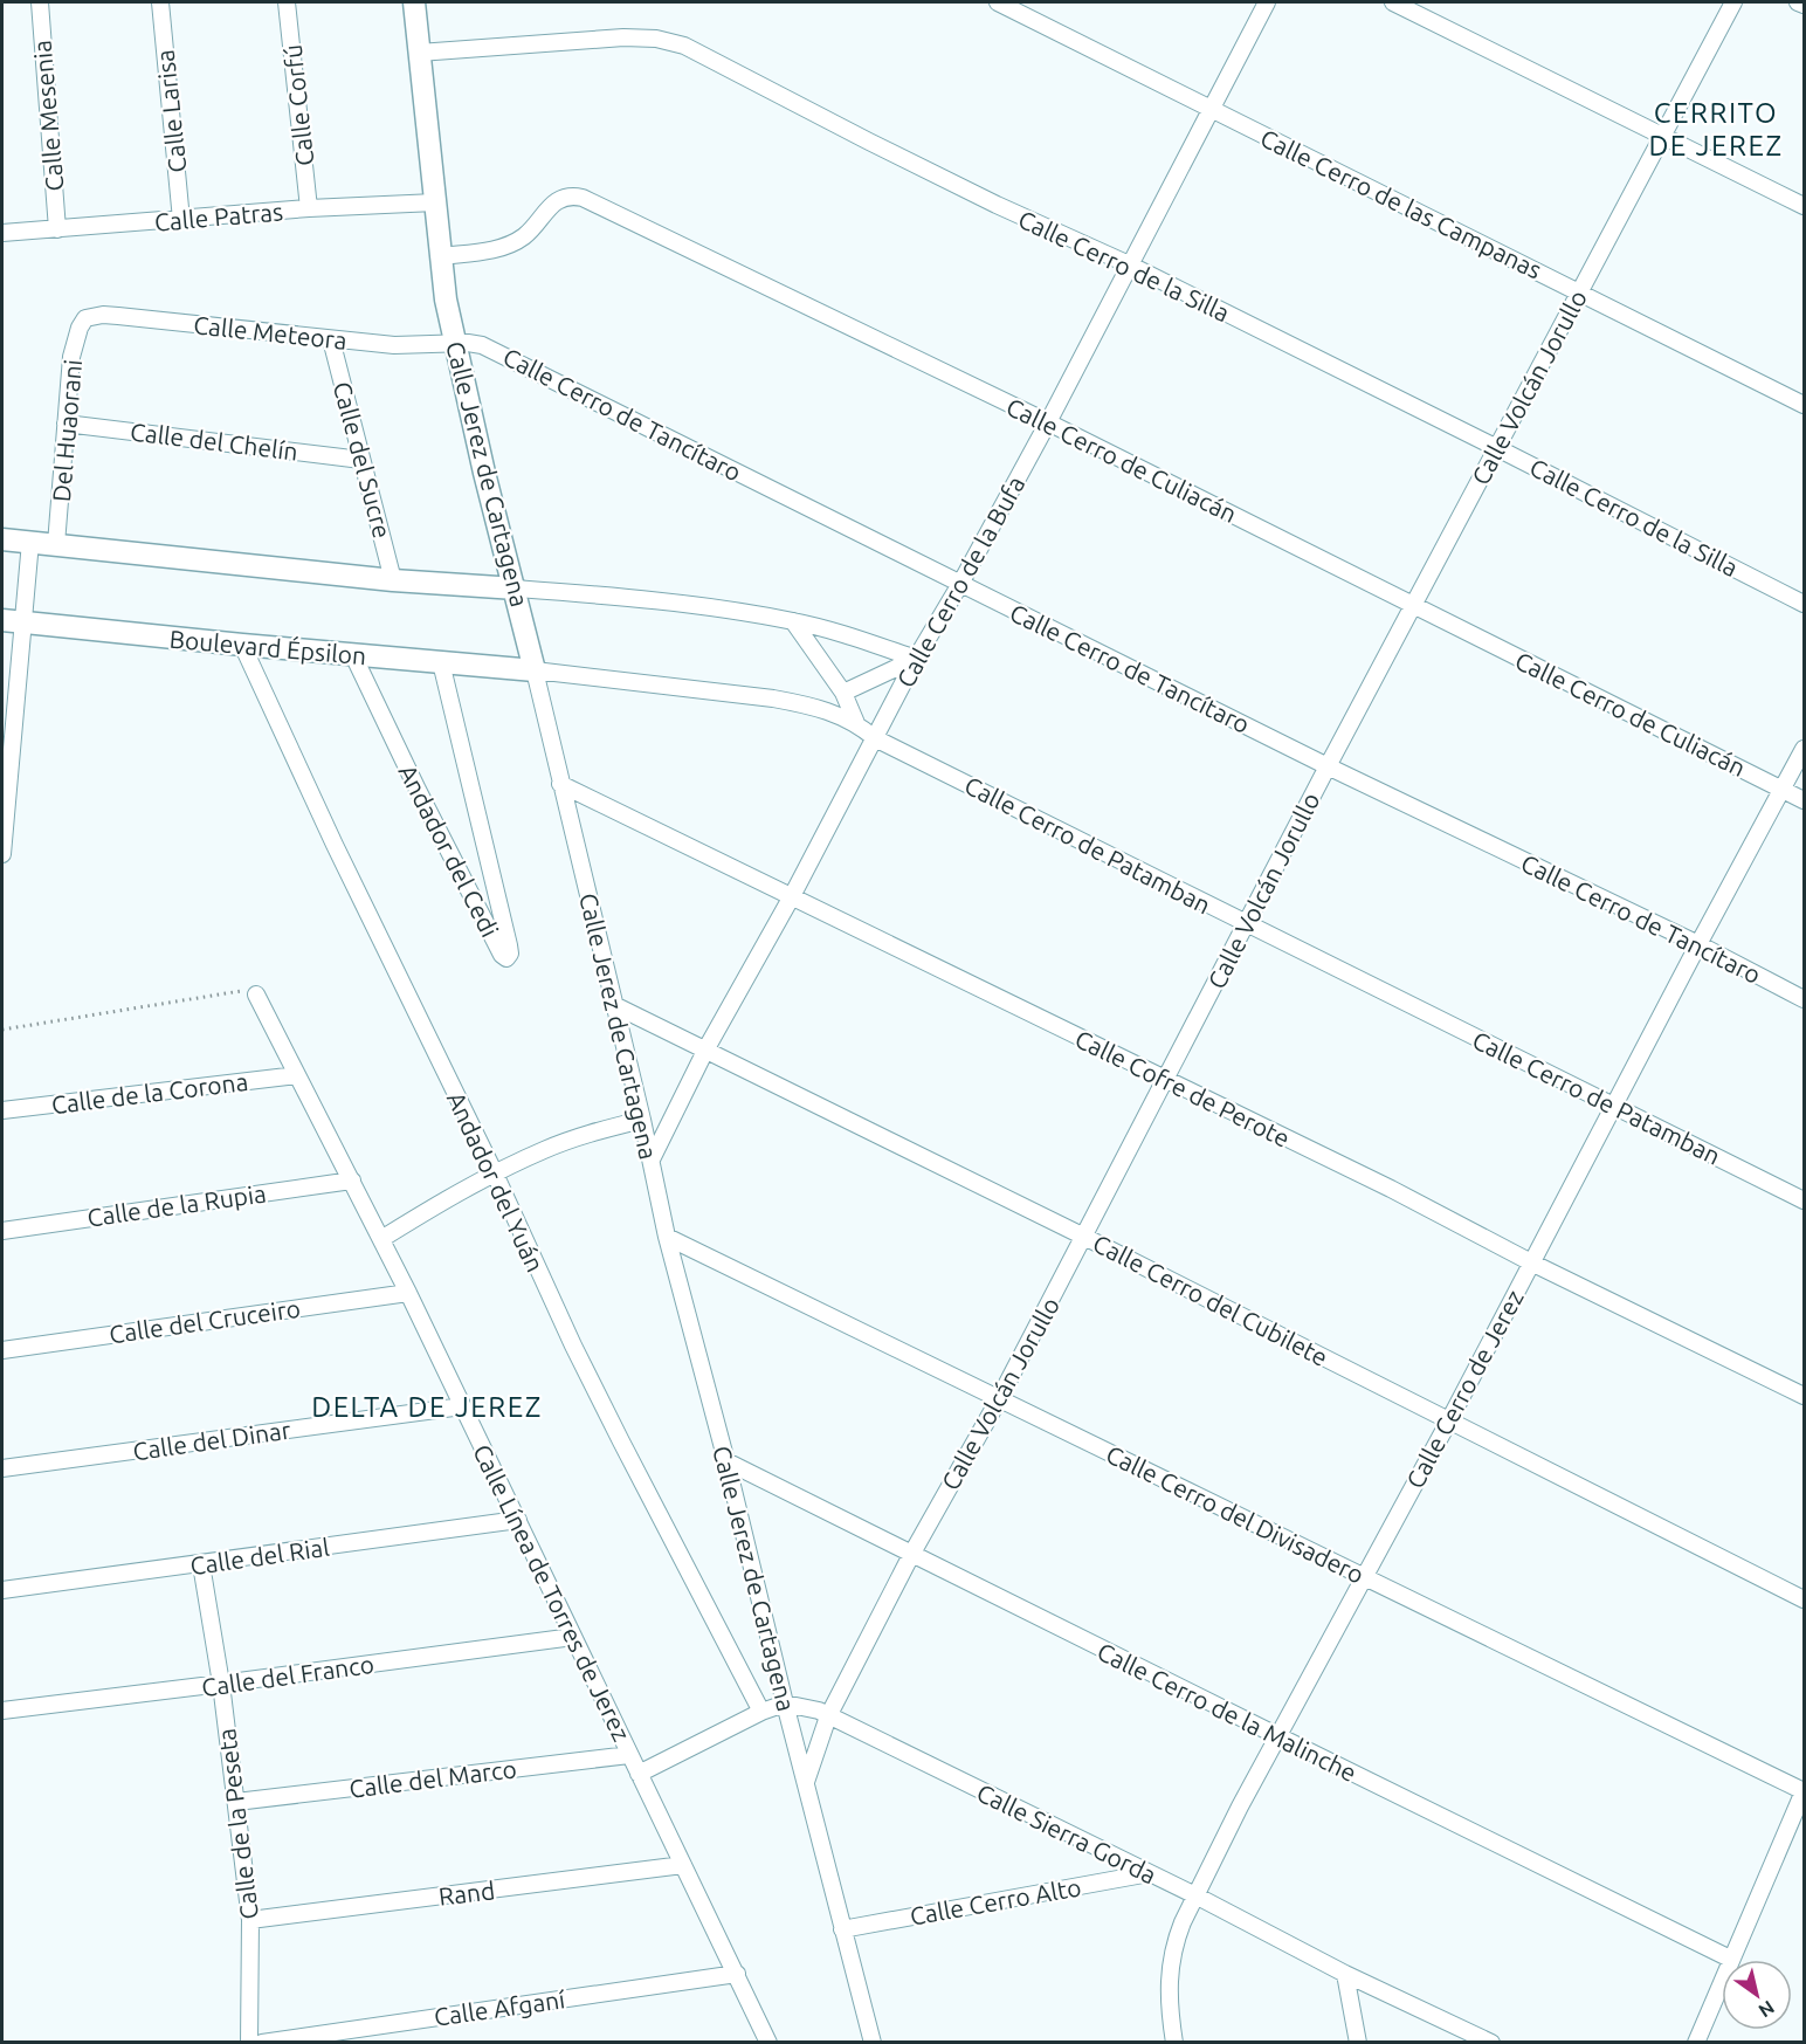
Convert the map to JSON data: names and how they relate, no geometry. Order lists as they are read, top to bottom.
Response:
{
  "streets": {
    "street": [
      "Calle Corfú",
      "Calle Larisa",
      "Calle Mesenia",
      "Calle Cerro de las Campanas",
      "Calle Patras",
      "Calle Cerro de la Silla",
      "Calle Meteora",
      "Calle Volcán Jorullo",
      "Calle Cerro de Tancítaro",
      "Del Huaorani",
      "Calle del Chelín",
      "Calle del Sucre",
      "Calle Cerro de Culiacán",
      "Calle Jerez de Cartagena",
      "Calle Cerro de la Bufa",
      "Boulevard Épsilon",
      "Calle Cerro de Patamban",
      "Andador del Cedi",
      "Calle Cofre de Perote",
      "Calle de la Corona",
      "Andador del Yuán",
      "Calle de la Rupia",
      "Calle Cerro del Cubilete",
      "Calle del Cruceiro",
      "Calle Cerro de Jerez",
      "Calle del Dinar",
      "Calle Cerro del Divisadero",
      "Calle del Rial",
      "Calle Línea de Torres de Jerez",
      "Calle del Franco",
      "Calle Cerro de la Malinche",
      "Calle del Marco",
      "Calle de la Peseta",
      "Calle Sierra Gorda",
      "Rand",
      "Calle Cerro Alto",
      "Calle Afganí"
    ]
  },
  "crossings": [
    ["Calle Corfú", "Calle Patras"],
    ["Calle Larisa", "Calle Patras"],
    ["Calle Mesenia", "Calle Patras"],
    ["Calle Cerro de las Campanas", "Calle Volcán Jorullo"],
    ["Calle Cerro de las Campanas", "Calle Cerro de la Bufa"],
    ["Calle Patras", "Calle Jerez de Cartagena"],
    ["Calle Cerro de la Silla", "Calle Volcán Jorullo"],
    ["Calle Cerro de la Silla", "Calle Jerez de Cartagena"],
    ["Calle Cerro de la Silla", "Calle Cerro de la Bufa"],
    ["Calle Meteora", "Calle Cerro de Tancítaro"],
    ["Calle Meteora", "Del Huaorani"],
    ["Calle Meteora", "Calle del Sucre"],
    ["Calle Meteora", "Calle Jerez de Cartagena"],
    ["Calle Volcán Jorullo", "Calle Cerro de Tancítaro"],
    ["Calle Volcán Jorullo", "Calle Cerro de Culiacán"],
    ["Calle Volcán Jorullo", "Calle Jerez de Cartagena"],
    ["Calle Volcán Jorullo", "Calle Cerro de Patamban"],
    ["Calle Volcán Jorullo", "Calle Cofre de Perote"],
    ["Calle Volcán Jorullo", "Calle Cerro del Cubilete"],
    ["Calle Volcán Jorullo", "Calle Cerro del Divisadero"],
    ["Calle Volcán Jorullo", "Calle Cerro de la Malinche"],
    ["Calle Volcán Jorullo", "Calle Sierra Gorda"],
    ["Calle Cerro de Tancítaro", "Calle Jerez de Cartagena"],
    ["Calle Cerro de Tancítaro", "Calle Cerro de la Bufa"],
    ["Calle Cerro de Tancítaro", "Calle Cerro de Jerez"],
    ["Del Huaorani", "Calle del Chelín"],
    ["Calle del Chelín", "Calle del Sucre"],
    ["Calle Cerro de Culiacán", "Calle Jerez de Cartagena"],
    ["Calle Cerro de Culiacán", "Calle Cerro de la Bufa"],
    ["Calle Cerro de Culiacán", "Calle Cerro de Jerez"],
    ["Calle Jerez de Cartagena", "Calle Cerro de la Bufa"],
    ["Calle Jerez de Cartagena", "Boulevard Épsilon"],
    ["Calle Jerez de Cartagena", "Calle Cerro de Patamban"],
    ["Calle Jerez de Cartagena", "Calle Cofre de Perote"],
    ["Calle Jerez de Cartagena", "Calle Cerro del Cubilete"],
    ["Calle Jerez de Cartagena", "Calle Cerro del Divisadero"],
    ["Calle Jerez de Cartagena", "Calle Cerro de la Malinche"],
    ["Calle Jerez de Cartagena", "Calle Sierra Gorda"],
    ["Calle Jerez de Cartagena", "Calle Cerro Alto"],
    ["Calle Cerro de la Bufa", "Calle Cerro de Patamban"],
    ["Calle Cerro de la Bufa", "Calle Cofre de Perote"],
    ["Calle Cerro de la Bufa", "Calle Cerro del Cubilete"],
    ["Boulevard Épsilon", "Calle Cerro de Patamban"],
    ["Boulevard Épsilon", "Andador del Cedi"],
    ["Boulevard Épsilon", "Andador del Yuán"],
    ["Calle Cerro de Patamban", "Calle Cerro de Jerez"],
    ["Calle Cofre de Perote", "Calle Cerro de Jerez"],
    ["Calle de la Corona", "Calle Línea de Torres de Jerez"],
    ["Calle de la Rupia", "Calle Línea de Torres de Jerez"],
    ["Calle Cerro del Cubilete", "Calle Cerro de Jerez"],
    ["Calle del Cruceiro", "Calle Línea de Torres de Jerez"],
    ["Calle Cerro de Jerez", "Calle Cerro del Divisadero"],
    ["Calle Cerro de Jerez", "Calle Cerro de la Malinche"],
    ["Calle Cerro de Jerez", "Calle Sierra Gorda"],
    ["Calle del Dinar", "Calle Línea de Torres de Jerez"],
    ["Calle del Rial", "Calle Línea de Torres de Jerez"],
    ["Calle del Rial", "Calle de la Peseta"],
    ["Calle Línea de Torres de Jerez", "Calle del Franco"],
    ["Calle Línea de Torres de Jerez", "Calle del Marco"],
    ["Calle Línea de Torres de Jerez", "Rand"],
    ["Calle Línea de Torres de Jerez", "Calle Afganí"],
    ["Calle del Franco", "Calle de la Peseta"],
    ["Calle del Marco", "Calle de la Peseta"],
    ["Calle de la Peseta", "Rand"],
    ["Calle Sierra Gorda", "Calle Cerro Alto"]
  ],
  "districts": ["CERRITO DE JEREZ", "DELTA DE JEREZ"],
  "north": "bottom right"
}
